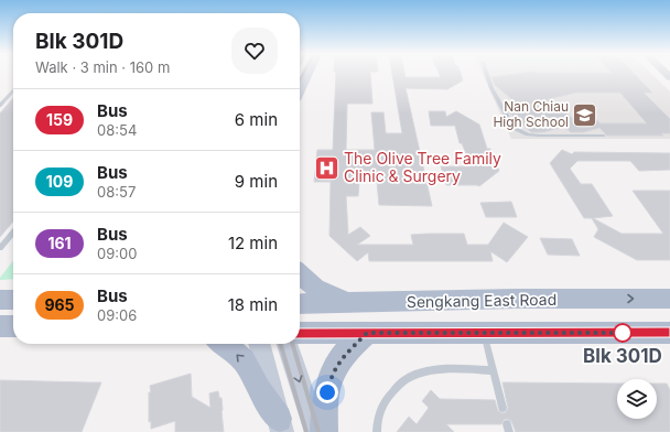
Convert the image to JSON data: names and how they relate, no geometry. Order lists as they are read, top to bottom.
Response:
{
  "streets": {
    "main road": ["Sengkang East Road"]
  },
  "places": {
    "school or university": ["Nan Chiau High School"],
    "hospital": ["The Olive Tree Family Clinic & Surgery"],
    "other": ["Blk 301D"]
  },
  "lines": ["bus line 159"],
  "page": {
    "heading": ["Blk 301D", "Walk · 3 min · 160 m"],
    "list": [
      {
        "mark": "159",
        "name": "Bus",
        "note": "08:54",
        "value": "6 min"
      },
      {
        "mark": "109",
        "name": "Bus",
        "note": "08:57",
        "value": "9 min"
      },
      {
        "mark": "161",
        "name": "Bus",
        "note": "09:00",
        "value": "12 min"
      },
      {
        "mark": "965",
        "name": "Bus",
        "note": "09:06",
        "value": "18 min"
      }
    ]
  }
}
